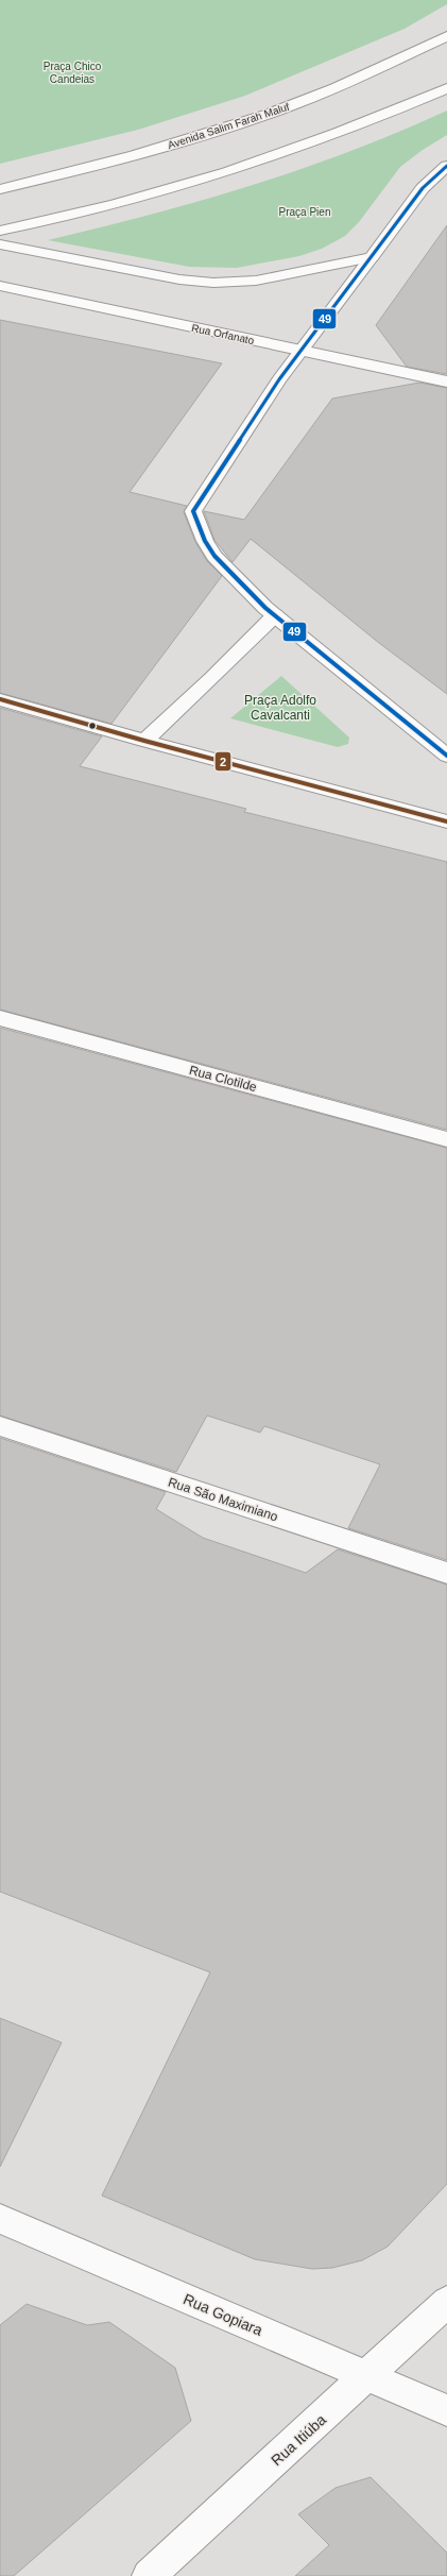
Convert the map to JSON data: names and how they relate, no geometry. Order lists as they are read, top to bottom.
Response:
{
  "streets": {
    "main road": [
      "Avenida Salim Farah Maluf",
      "Rua Orfanato",
      "Rua Clotilde",
      "Rua São Maximiano",
      "Rua Gopiara",
      "Rua Itiúba"
    ]
  },
  "crossings": [
    ["Rua Gopiara", "Rua Itiúba"]
  ],
  "parks": ["Praça Chico Candeias", "Praça Pien", "Praça Adolfo Cavalcanti"],
  "lines": ["transit line 49", "transit line 2"]
}
